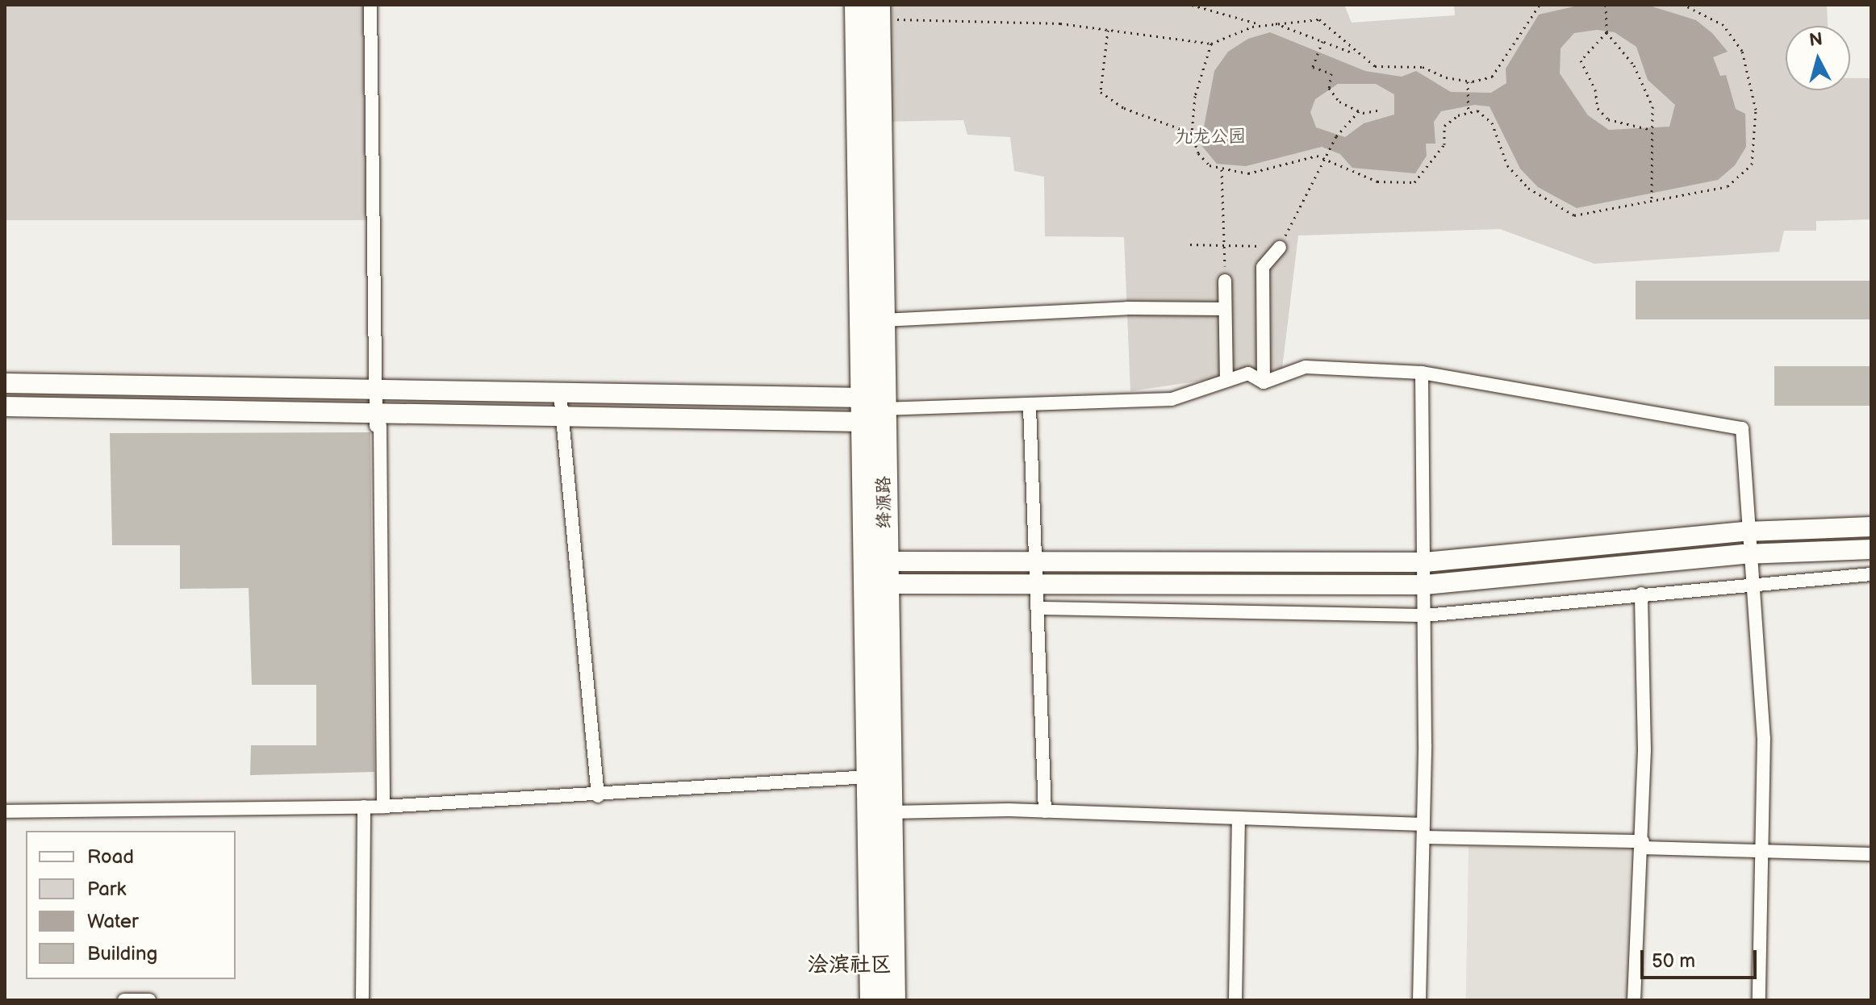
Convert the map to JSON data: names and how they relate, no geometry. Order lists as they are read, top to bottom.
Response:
{
  "streets": {
    "highway": ["绛源路"]
  },
  "districts": ["浍滨社区"],
  "parks": ["九龙公园"],
  "legend": [
    "Road",
    "Park",
    "Water",
    "Building"
  ],
  "scale_bar": "50 m",
  "north": "top"
}
